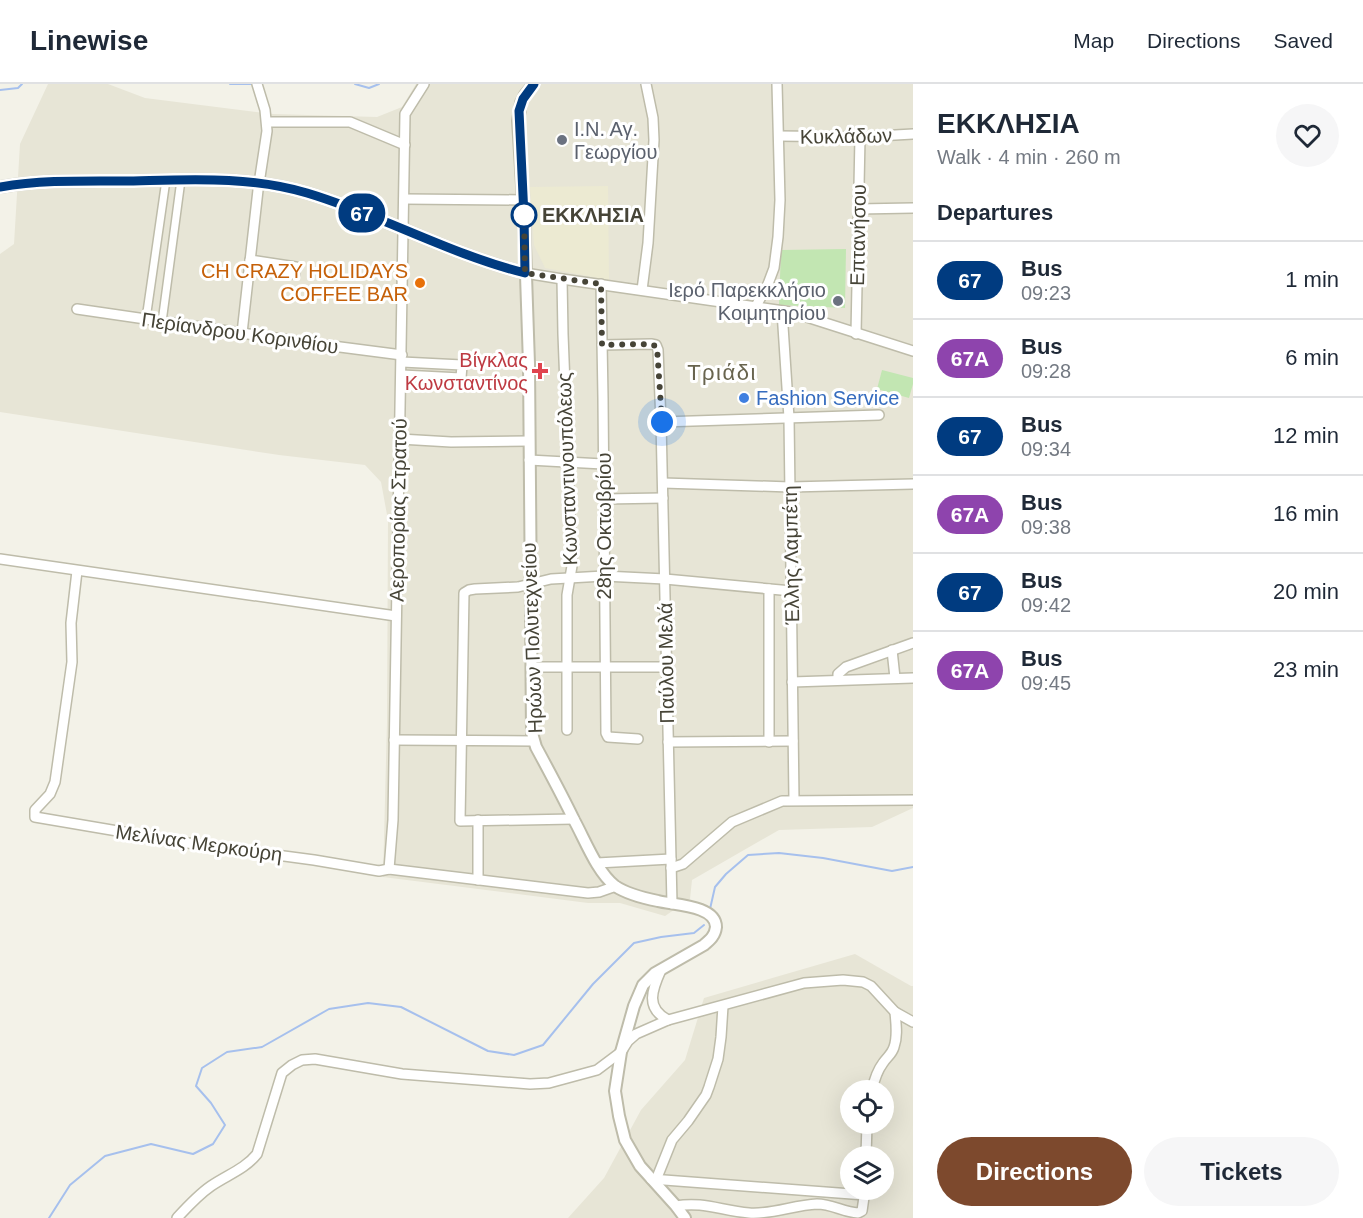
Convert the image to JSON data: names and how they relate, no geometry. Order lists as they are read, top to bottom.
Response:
{
  "streets": {
    "street": [
      "Κυκλάδων",
      "Επτανήσου",
      "Περίανδρου Κορινθίου",
      "Κωνσταντινουπόλεως",
      "Αεροπορίας Στρατού",
      "28ης Οκτωβρίου",
      "Έλλης Λαμπέτη",
      "Ηρώων Πολυτεχνείου",
      "Παύλου Μελά",
      "Μελίνας Μερκούρη"
    ]
  },
  "crossings": [
    ["Κυκλάδων", "Επτανήσου"],
    ["Περίανδρου Κορινθίου", "Αεροπορίας Στρατού"],
    ["Αεροπορίας Στρατού", "Μελίνας Μερκούρη"],
    ["28ης Οκτωβρίου", "Παύλου Μελά"],
    ["Ηρώων Πολυτεχνείου", "Παύλου Μελά"],
    ["Ηρώων Πολυτεχνείου", "Μελίνας Μερκούρη"]
  ],
  "districts": ["Τριάδι"],
  "places": {
    "other": [
      "Ι.Ν. Αγ. Γεωργίου",
      "ΕΚΚΛΗΣΙΑ",
      "CH CRAZY HOLIDAYS COFFEE BAR",
      "Ιερό Παρεκκλήσιο Κοιμητηρίου",
      "Fashion Service"
    ],
    "health": ["Βίγκλας Κωνσταντίνος"]
  },
  "lines": ["bus line 67"],
  "page": {
    "header": "Linewise",
    "nav": ["Map", "Directions", "Saved"],
    "on_map": "67",
    "heading": [
      ["ΕΚΚΛΗΣΙΑ", "Walk · 4 min · 260 m"],
      "Departures"
    ],
    "list": [
      {
        "mark": "67",
        "name": "Bus",
        "note": "09:23",
        "value": "1 min"
      },
      {
        "mark": "67Α",
        "name": "Bus",
        "note": "09:28",
        "value": "6 min"
      },
      {
        "mark": "67",
        "name": "Bus",
        "note": "09:34",
        "value": "12 min"
      },
      {
        "mark": "67Α",
        "name": "Bus",
        "note": "09:38",
        "value": "16 min"
      },
      {
        "mark": "67",
        "name": "Bus",
        "note": "09:42",
        "value": "20 min"
      },
      {
        "mark": "67Α",
        "name": "Bus",
        "note": "09:45",
        "value": "23 min"
      }
    ],
    "buttons": ["Directions", "Tickets"]
  }
}
